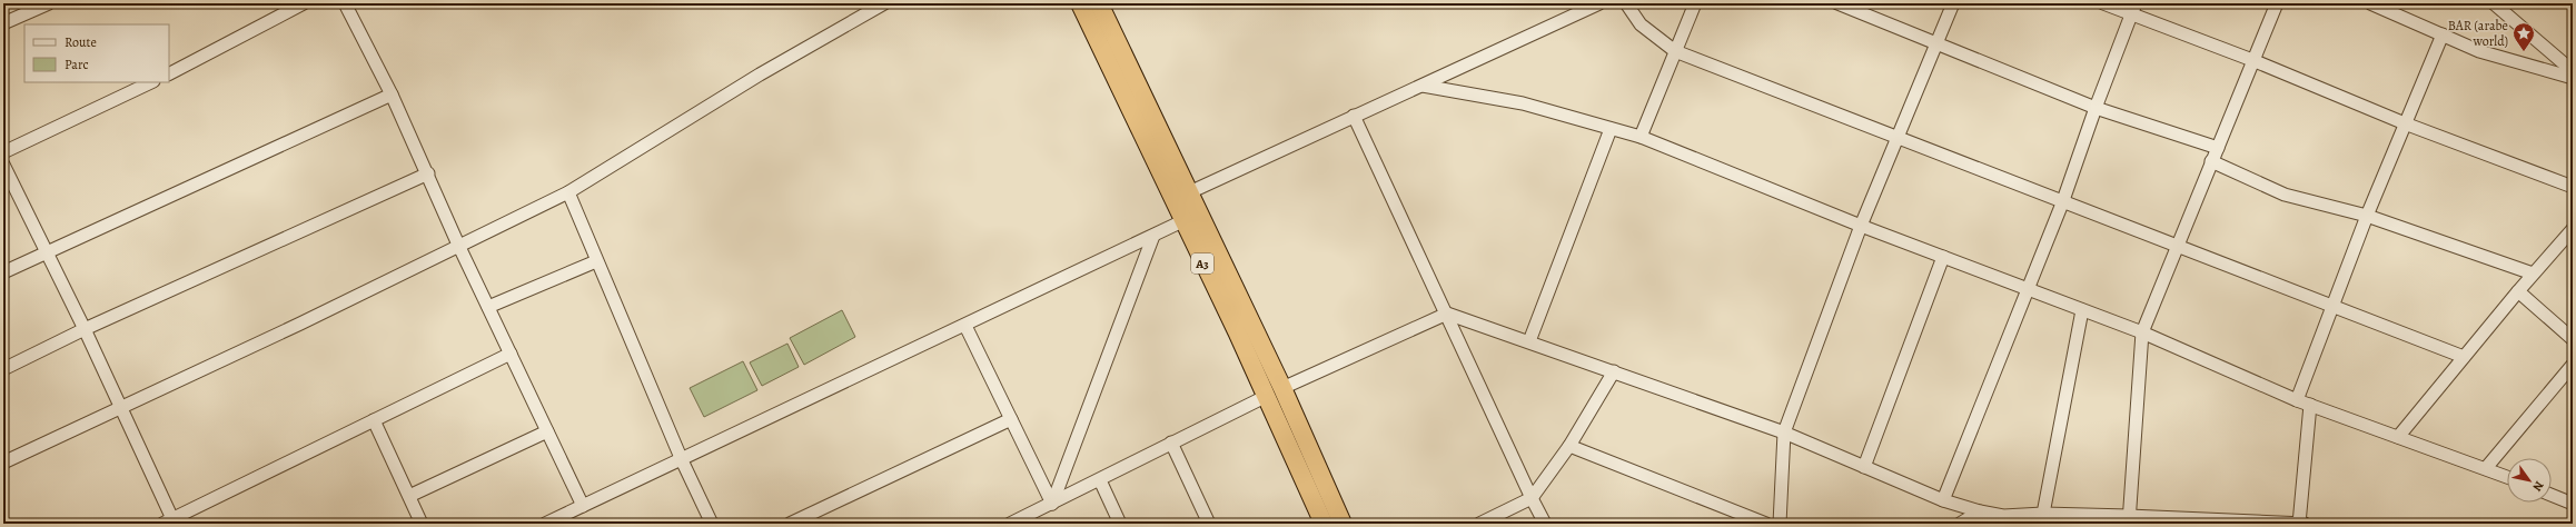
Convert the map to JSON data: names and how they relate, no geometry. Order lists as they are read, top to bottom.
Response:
{
  "streets": {
    "highway": ["A3"]
  },
  "places": {
    "place": ["BAR (arabe world)"]
  },
  "legend": ["Route", "Parc"],
  "north": "bottom right"
}
